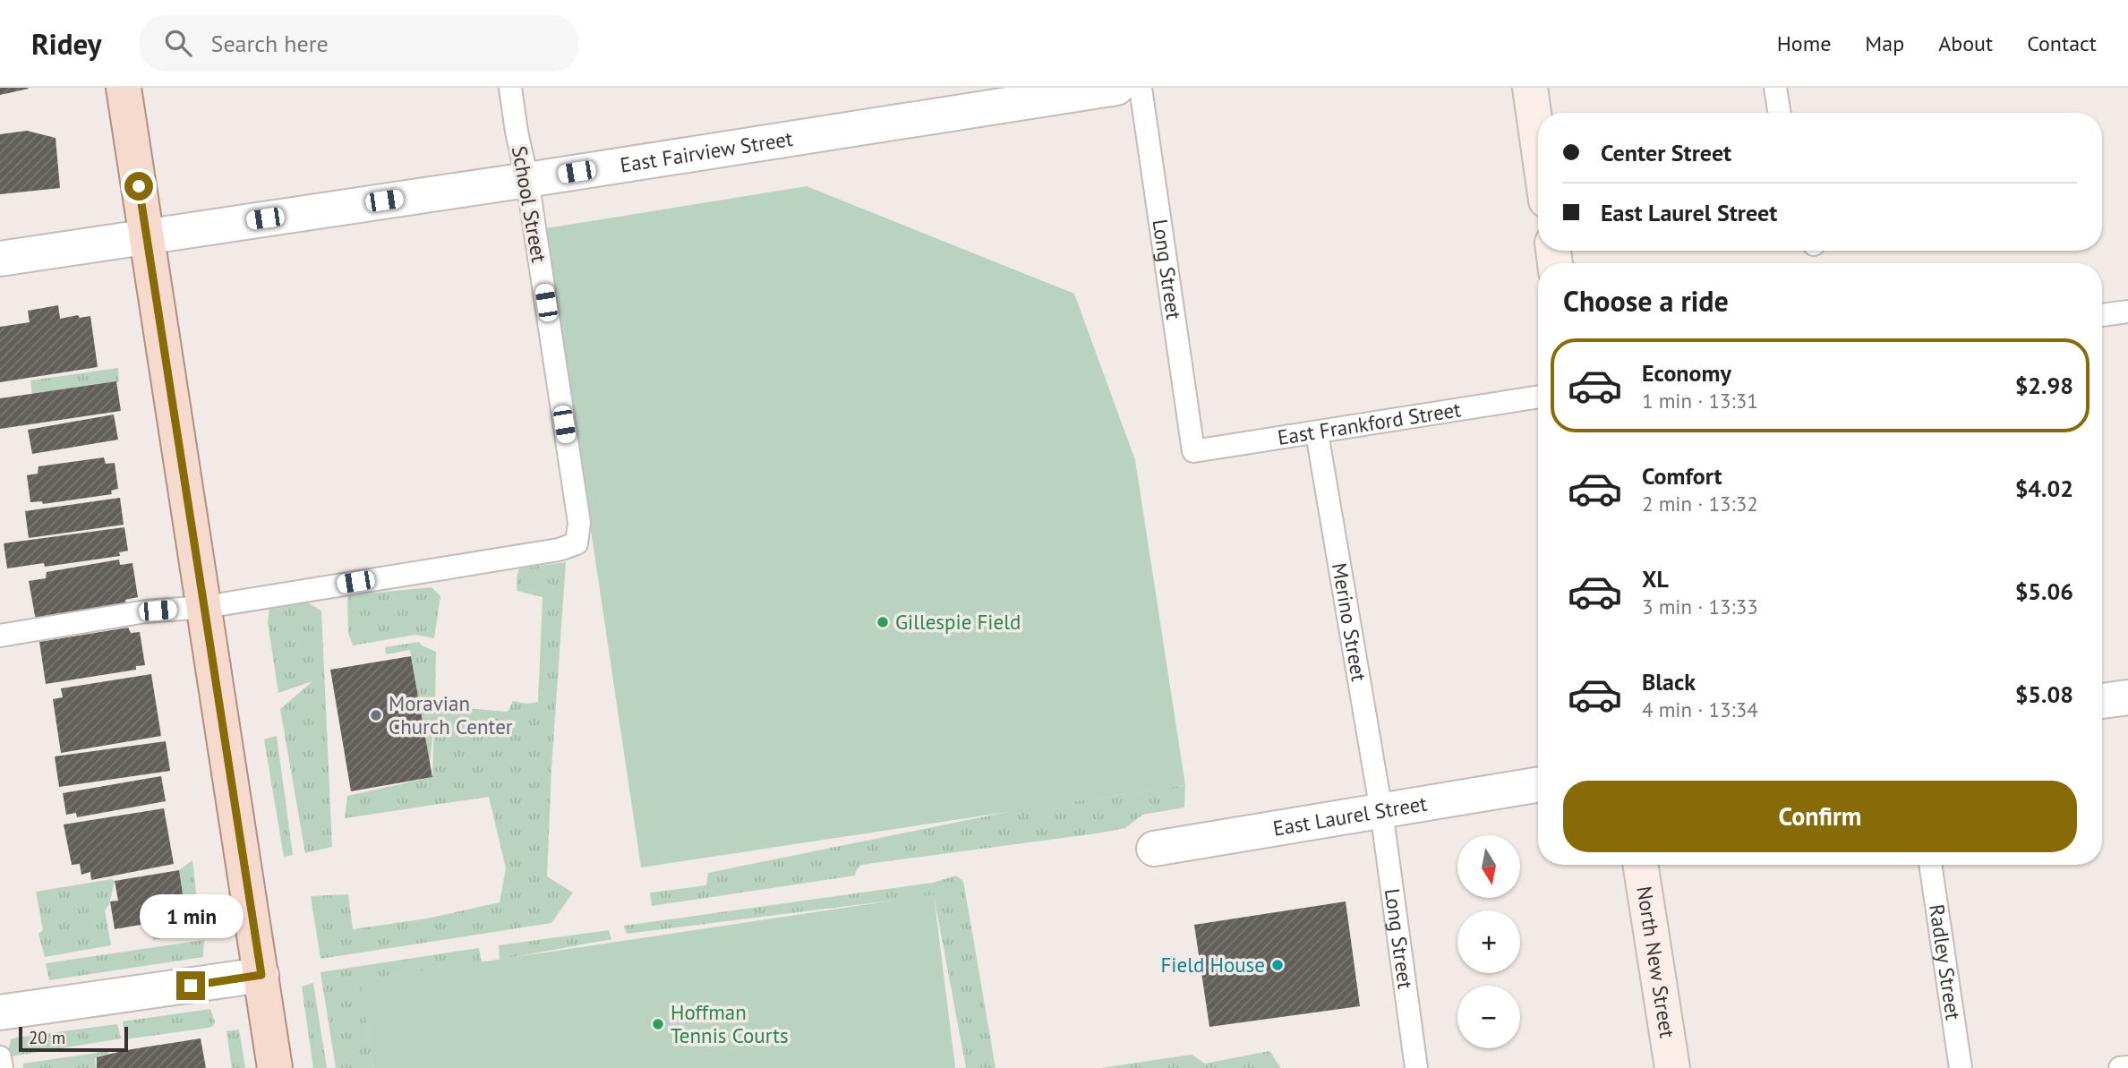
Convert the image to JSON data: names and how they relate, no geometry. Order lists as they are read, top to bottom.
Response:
{
  "streets": {
    "main road": ["North New Street"],
    "street": ["East Fairview Street", "East Laurel Street"],
    "lane": [
      "School Street",
      "Long Street",
      "East Frankford Street",
      "Merino Street",
      "Radley Street"
    ]
  },
  "crossings": [
    ["East Fairview Street", "School Street"],
    ["Long Street", "East Frankford Street"],
    ["Long Street", "Merino Street"],
    ["Long Street", "East Laurel Street"],
    ["East Frankford Street", "Merino Street"],
    ["Merino Street", "East Laurel Street"]
  ],
  "places": [
    "Gillespie Field",
    "Moravian Church Center",
    "Field House",
    "Hoffman Tennis Courts"
  ],
  "scale_bar": "20 m",
  "north": "bottom",
  "page": {
    "header": "Ridey",
    "search": "Search here",
    "nav": [
      "Home",
      "Map",
      "About",
      "Contact"
    ],
    "banner": ["Center Street", "East Laurel Street"],
    "heading": "Choose a ride",
    "list": [
      {
        "name": "Economy",
        "note": "1 min · 13:31",
        "value": "$2.98"
      },
      {
        "name": "Comfort",
        "note": "2 min · 13:32",
        "value": "$4.02"
      },
      {
        "name": "XL",
        "note": "3 min · 13:33",
        "value": "$5.06"
      },
      {
        "name": "Black",
        "note": "4 min · 13:34",
        "value": "$5.08"
      }
    ],
    "buttons": "Confirm",
    "map_buttons": ["+", "−"],
    "bubble": "1 min",
    "scale": "20 m"
  }
}
